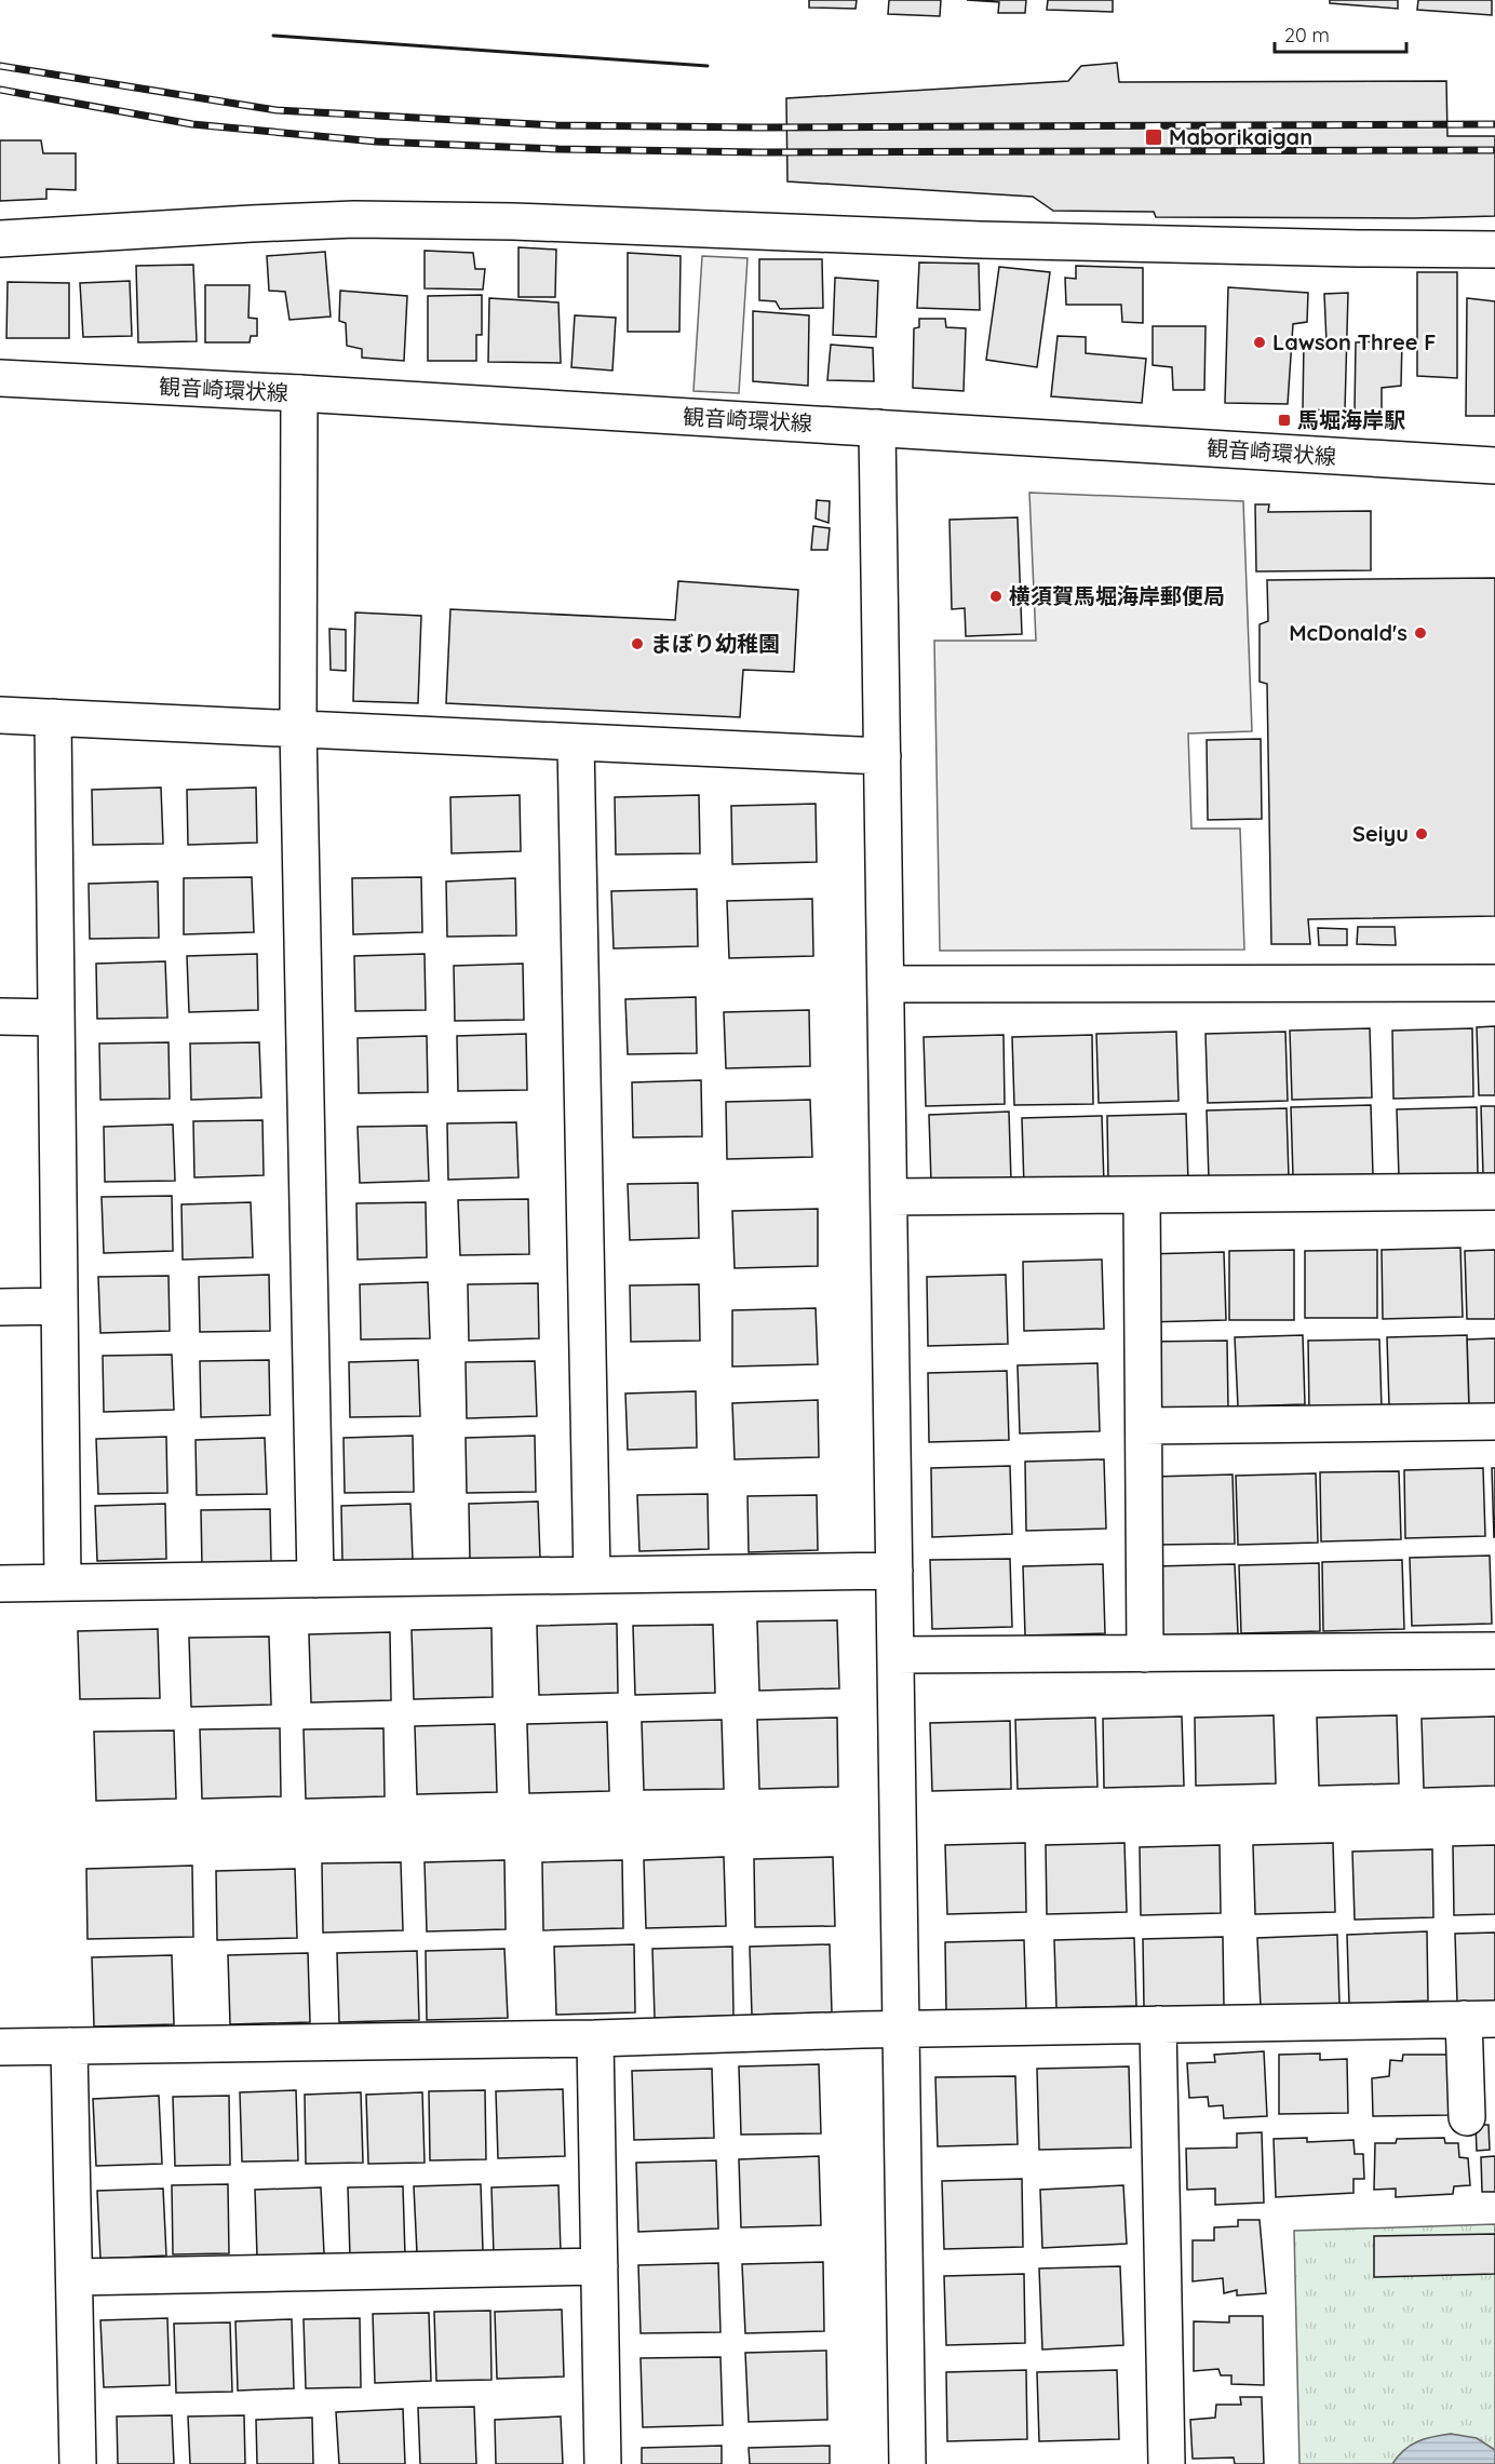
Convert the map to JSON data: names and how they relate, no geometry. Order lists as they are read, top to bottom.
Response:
{
  "streets": {
    "street": ["観音崎環状線"]
  },
  "places": {
    "transit": ["Maborikaigan", "馬堀海岸駅"],
    "other": [
      "Lawson Three F",
      "横須賀馬堀海岸郵便局",
      "McDonald's",
      "まぼり幼稚園",
      "Seiyu"
    ]
  },
  "scale_bar": "20 m"
}
